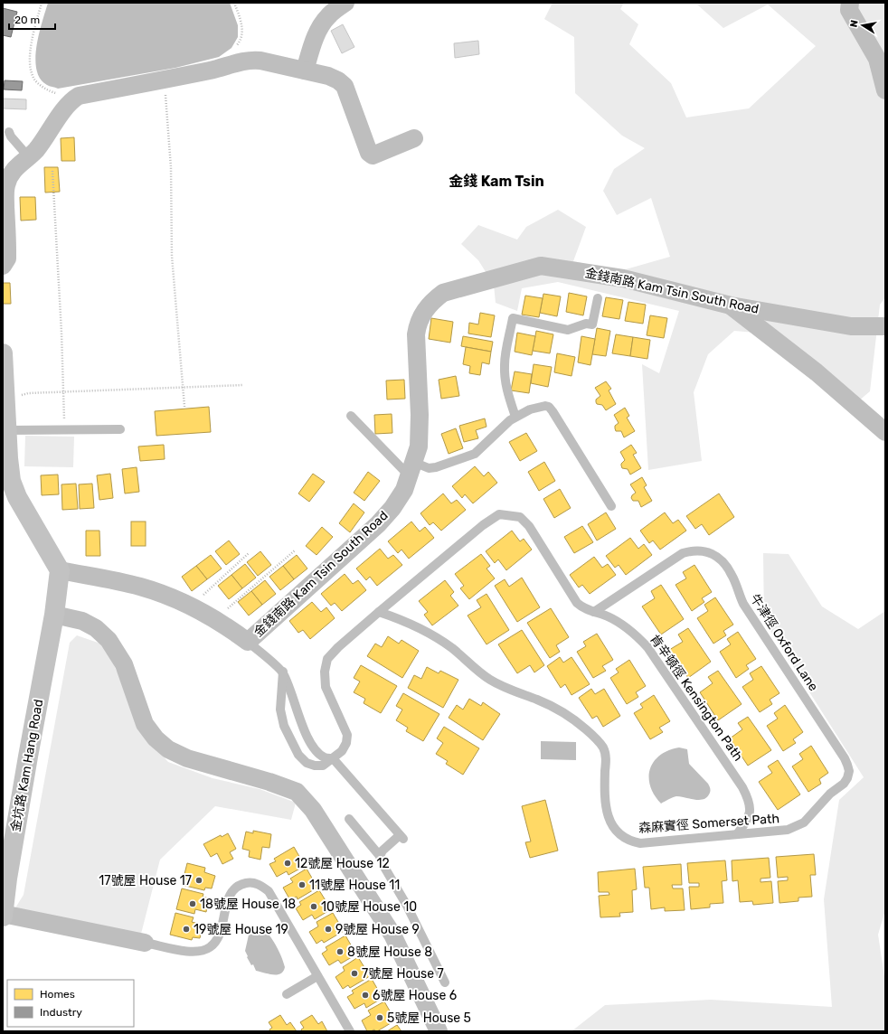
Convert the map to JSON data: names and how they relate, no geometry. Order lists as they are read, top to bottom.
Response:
{
  "streets": {
    "street": ["金錢南路 Kam Tsin South Road", "金坑路 Kam Hang Road"],
    "lane": ["牛津徑 Oxford Lane", "肯辛頓徑 Kensington Path", "森麻實徑 Somerset Path"]
  },
  "crossings": [
    ["金錢南路 Kam Tsin South Road", "金坑路 Kam Hang Road"],
    ["牛津徑 Oxford Lane", "肯辛頓徑 Kensington Path"],
    ["牛津徑 Oxford Lane", "森麻實徑 Somerset Path"],
    ["肯辛頓徑 Kensington Path", "森麻實徑 Somerset Path"]
  ],
  "districts": ["金錢 Kam Tsin"],
  "places": [
    "12號屋 House 12",
    "17號屋 House 17",
    "11號屋 House 11",
    "18號屋 House 18",
    "10號屋 House 10",
    "19號屋 House 19",
    "9號屋 House 9",
    "8號屋 House 8",
    "7號屋 House 7",
    "6號屋 House 6",
    "5號屋 House 5"
  ],
  "legend": ["Homes", "Industry"],
  "scale_bar": "20 m",
  "north": "left"
}
